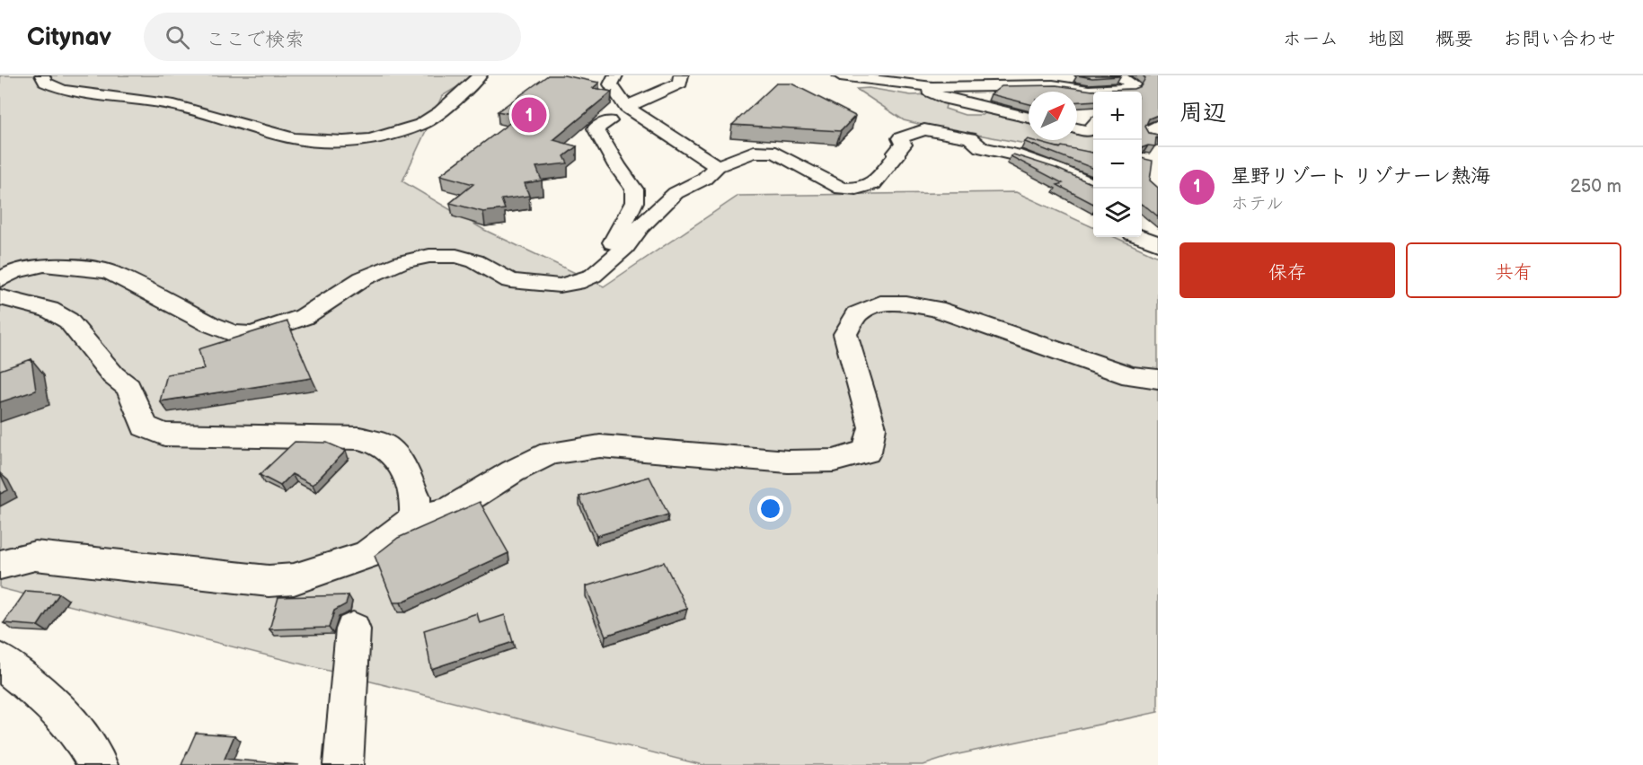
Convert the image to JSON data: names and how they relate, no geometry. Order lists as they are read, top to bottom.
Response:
{
  "north": "top right",
  "page": {
    "header": "Citynav",
    "search": "ここで検索",
    "nav": [
      "ホーム",
      "地図",
      "概要",
      "お問い合わせ"
    ],
    "heading": "周辺",
    "map_buttons": ["+", "−"],
    "pins": "1",
    "list": [
      {
        "mark": "1",
        "name": "星野リゾート リゾナーレ熱海",
        "note": "ホテル",
        "value": "250 m"
      }
    ],
    "buttons": ["保存", "共有"]
  }
}
